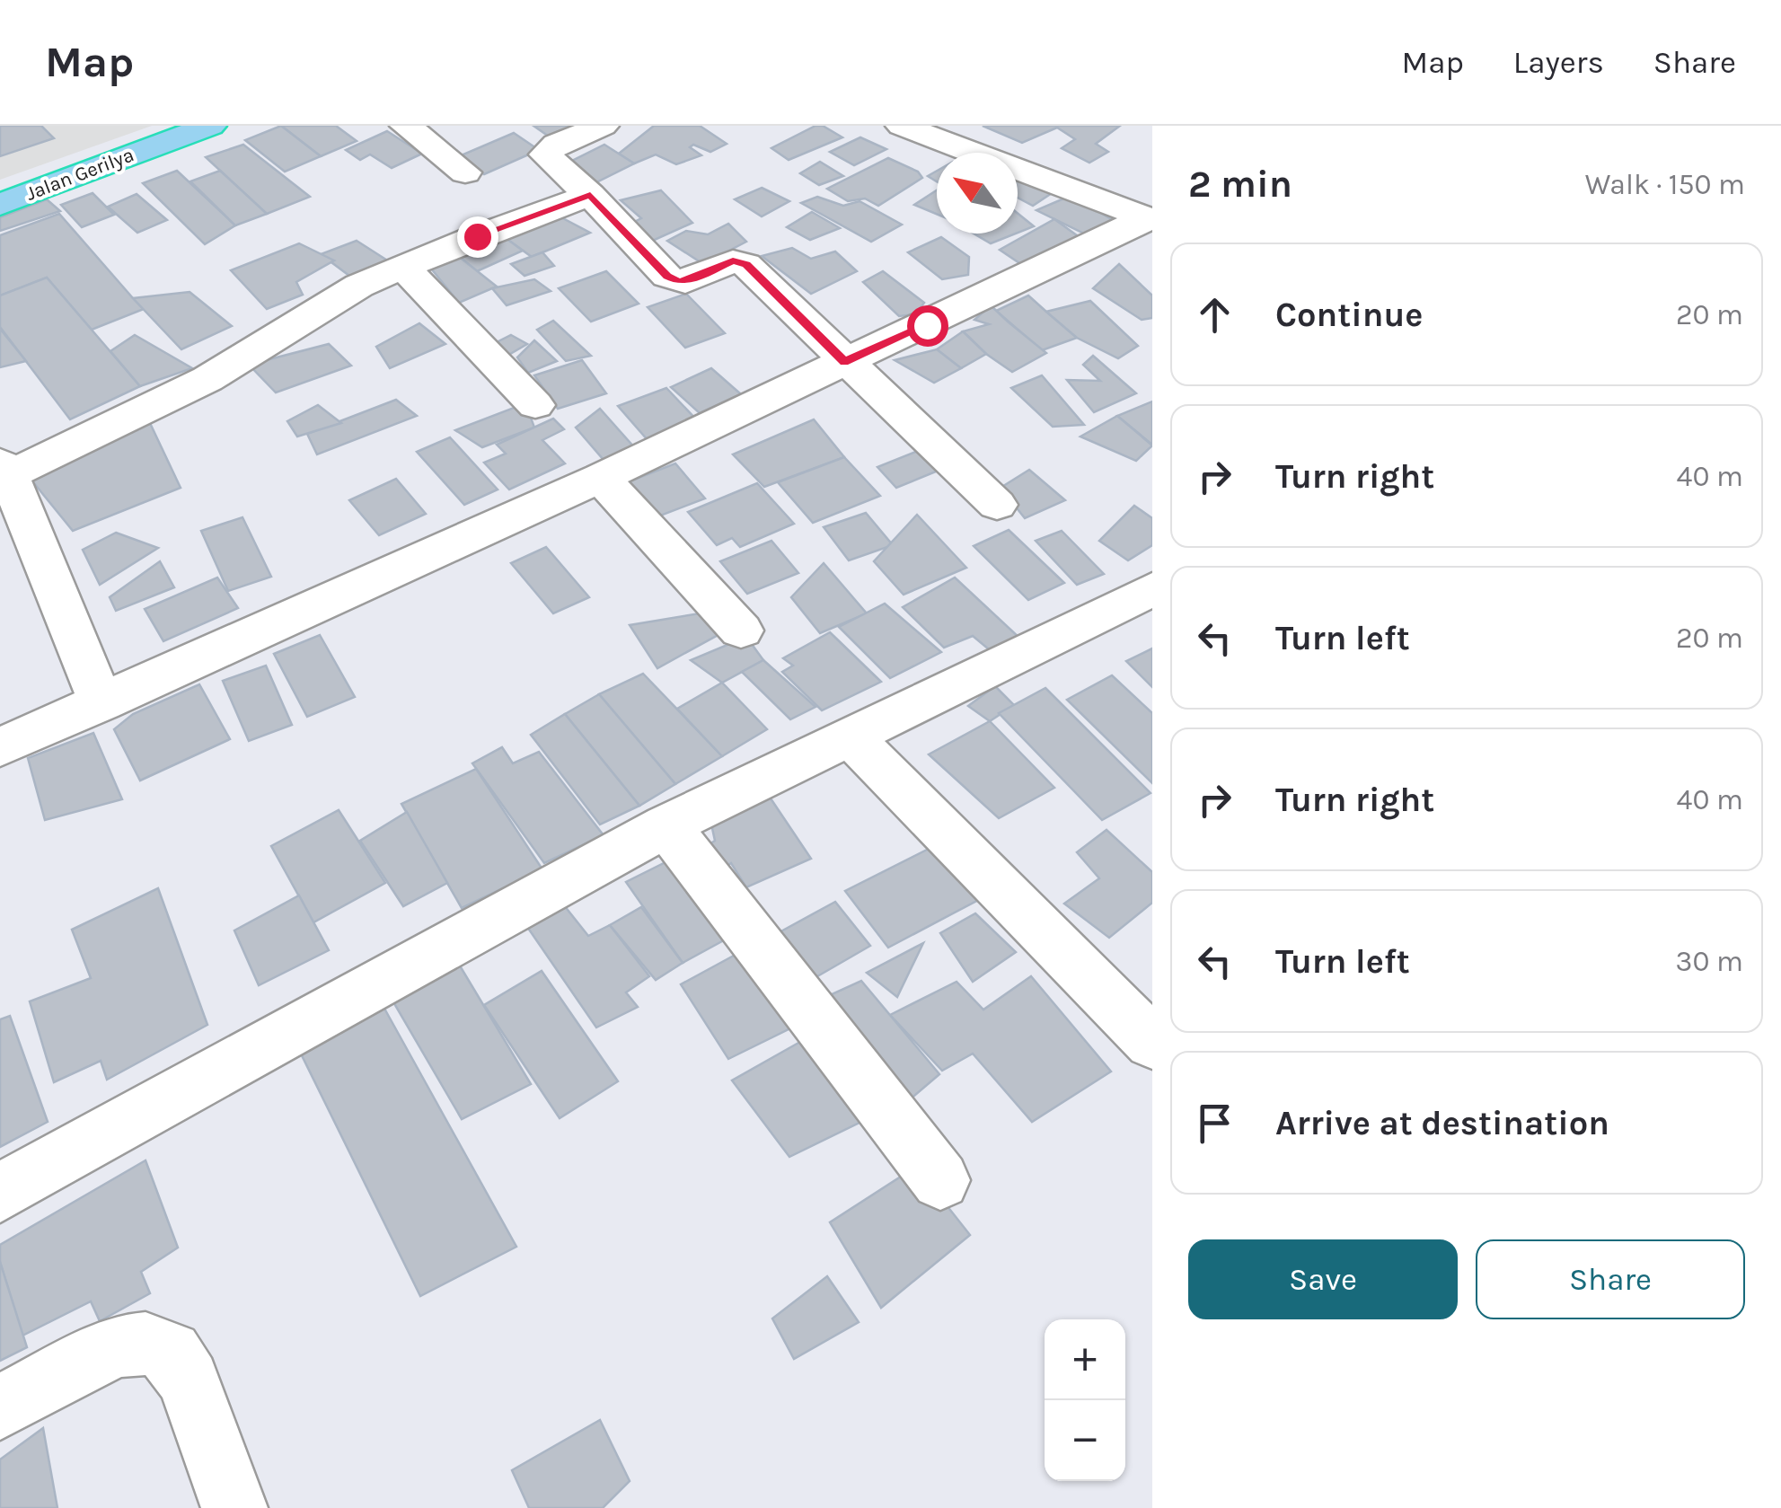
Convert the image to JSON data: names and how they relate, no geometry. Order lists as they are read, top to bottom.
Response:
{
  "streets": {
    "highway": ["Jalan Gerilya"]
  },
  "north": "top left",
  "page": {
    "header": "Map",
    "nav": ["Map", "Layers", "Share"],
    "heading": ["2 min", "Walk · 150 m"],
    "list": [
      ["Continue", "20 m"],
      ["Turn right", "40 m"],
      ["Turn left", "20 m"],
      ["Turn right", "40 m"],
      ["Turn left", "30 m"],
      "Arrive at destination"
    ],
    "buttons": ["Save", "Share"],
    "map_buttons": ["+", "−"]
  }
}
